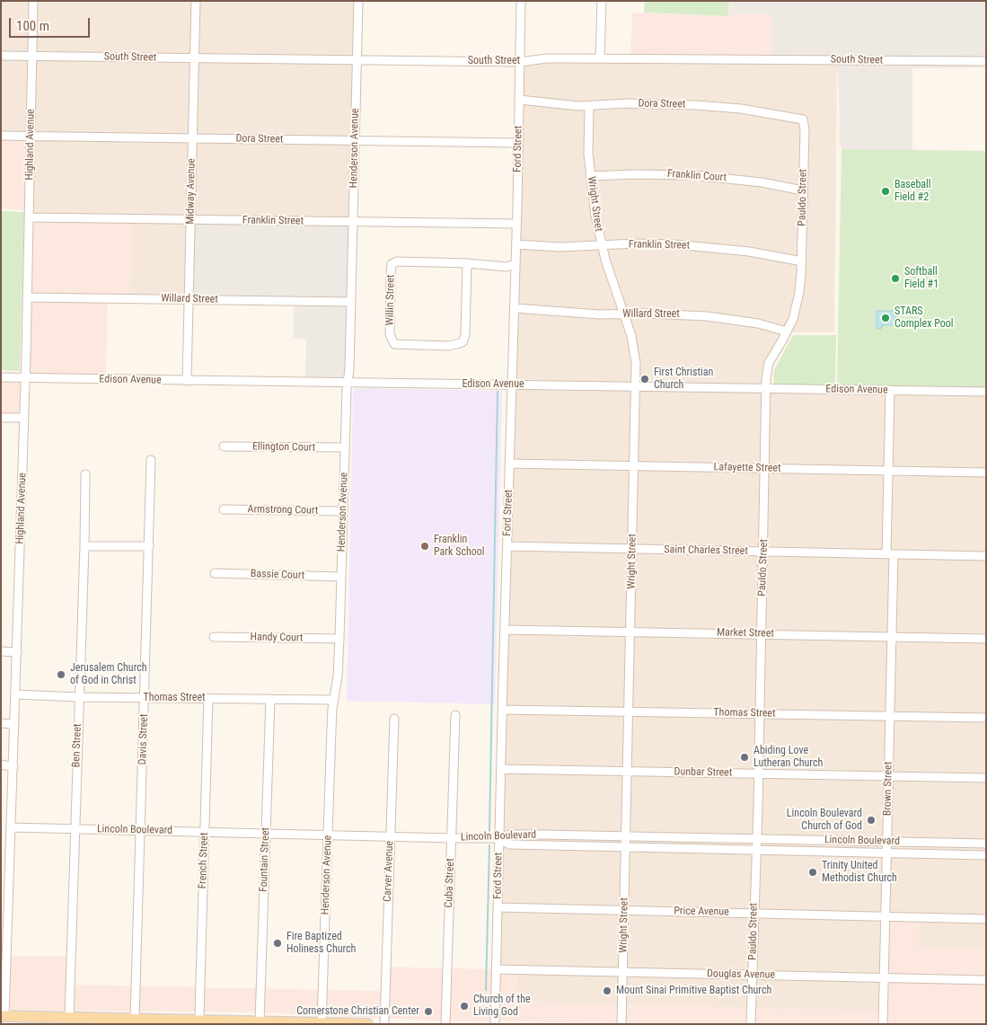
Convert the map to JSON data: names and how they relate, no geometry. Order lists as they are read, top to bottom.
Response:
{
  "streets": {
    "street": [
      "South Street",
      "Dora Street",
      "Highland Avenue",
      "Henderson Avenue",
      "Ford Street",
      "Franklin Court",
      "Midway Avenue",
      "Pauldo Street",
      "Wright Street",
      "Franklin Street",
      "Willard Street",
      "Willin Street",
      "Edison Avenue",
      "Ellington Court",
      "Lafayette Street",
      "Armstrong Court",
      "Saint Charles Street",
      "Bassie Court",
      "Market Street",
      "Handy Court",
      "Thomas Street",
      "Davis Street",
      "Ben Street",
      "Dunbar Street",
      "Brown Street",
      "Lincoln Boulevard",
      "Fountain Street",
      "French Street",
      "Carver Avenue",
      "Cuba Street",
      "Price Avenue",
      "Douglas Avenue"
    ]
  },
  "crossings": [
    ["South Street", "Highland Avenue"],
    ["South Street", "Henderson Avenue"],
    ["South Street", "Ford Street"],
    ["South Street", "Midway Avenue"],
    ["Dora Street", "Highland Avenue"],
    ["Dora Street", "Henderson Avenue"],
    ["Dora Street", "Ford Street"],
    ["Dora Street", "Midway Avenue"],
    ["Dora Street", "Pauldo Street"],
    ["Dora Street", "Wright Street"],
    ["Highland Avenue", "Franklin Street"],
    ["Highland Avenue", "Willard Street"],
    ["Highland Avenue", "Edison Avenue"],
    ["Highland Avenue", "Thomas Street"],
    ["Highland Avenue", "Lincoln Boulevard"],
    ["Henderson Avenue", "Franklin Street"],
    ["Henderson Avenue", "Willard Street"],
    ["Henderson Avenue", "Edison Avenue"],
    ["Henderson Avenue", "Ellington Court"],
    ["Henderson Avenue", "Armstrong Court"],
    ["Henderson Avenue", "Bassie Court"],
    ["Henderson Avenue", "Handy Court"],
    ["Henderson Avenue", "Thomas Street"],
    ["Henderson Avenue", "Lincoln Boulevard"],
    ["Ford Street", "Franklin Street"],
    ["Ford Street", "Willard Street"],
    ["Ford Street", "Willin Street"],
    ["Ford Street", "Edison Avenue"],
    ["Ford Street", "Lafayette Street"],
    ["Ford Street", "Saint Charles Street"],
    ["Ford Street", "Market Street"],
    ["Ford Street", "Thomas Street"],
    ["Ford Street", "Dunbar Street"],
    ["Ford Street", "Lincoln Boulevard"],
    ["Ford Street", "Price Avenue"],
    ["Ford Street", "Douglas Avenue"],
    ["Franklin Court", "Pauldo Street"],
    ["Franklin Court", "Wright Street"],
    ["Midway Avenue", "Franklin Street"],
    ["Midway Avenue", "Willard Street"],
    ["Midway Avenue", "Edison Avenue"],
    ["Pauldo Street", "Franklin Street"],
    ["Pauldo Street", "Willard Street"],
    ["Pauldo Street", "Edison Avenue"],
    ["Pauldo Street", "Lafayette Street"],
    ["Pauldo Street", "Saint Charles Street"],
    ["Pauldo Street", "Market Street"],
    ["Pauldo Street", "Thomas Street"],
    ["Pauldo Street", "Dunbar Street"],
    ["Pauldo Street", "Lincoln Boulevard"],
    ["Pauldo Street", "Price Avenue"],
    ["Pauldo Street", "Douglas Avenue"],
    ["Wright Street", "Franklin Street"],
    ["Wright Street", "Willard Street"],
    ["Wright Street", "Edison Avenue"],
    ["Wright Street", "Lafayette Street"],
    ["Wright Street", "Saint Charles Street"],
    ["Wright Street", "Market Street"],
    ["Wright Street", "Thomas Street"],
    ["Wright Street", "Dunbar Street"],
    ["Wright Street", "Lincoln Boulevard"],
    ["Wright Street", "Price Avenue"],
    ["Wright Street", "Douglas Avenue"],
    ["Edison Avenue", "Brown Street"],
    ["Lafayette Street", "Brown Street"],
    ["Saint Charles Street", "Brown Street"],
    ["Market Street", "Brown Street"],
    ["Thomas Street", "Davis Street"],
    ["Thomas Street", "Ben Street"],
    ["Thomas Street", "Brown Street"],
    ["Thomas Street", "Fountain Street"],
    ["Thomas Street", "French Street"],
    ["Davis Street", "Lincoln Boulevard"],
    ["Ben Street", "Lincoln Boulevard"],
    ["Dunbar Street", "Brown Street"],
    ["Brown Street", "Lincoln Boulevard"],
    ["Brown Street", "Price Avenue"],
    ["Brown Street", "Douglas Avenue"],
    ["Lincoln Boulevard", "Fountain Street"],
    ["Lincoln Boulevard", "French Street"],
    ["Lincoln Boulevard", "Carver Avenue"],
    ["Lincoln Boulevard", "Cuba Street"]
  ],
  "places": [
    "Baseball Field #2",
    "Softball Field #1",
    "STARS Complex Pool",
    "First Christian Church",
    "Franklin Park School",
    "Jerusalem Church of God in Christ",
    "Abiding Love Lutheran Church",
    "Lincoln Boulevard Church of God",
    "Trinity United Methodist Church",
    "Fire Baptized Holiness Church",
    "Mount Sinai Primitive Baptist Church",
    "Church of the Living God",
    "Cornerstone Christian Center"
  ],
  "scale_bar": "100 m"
}
